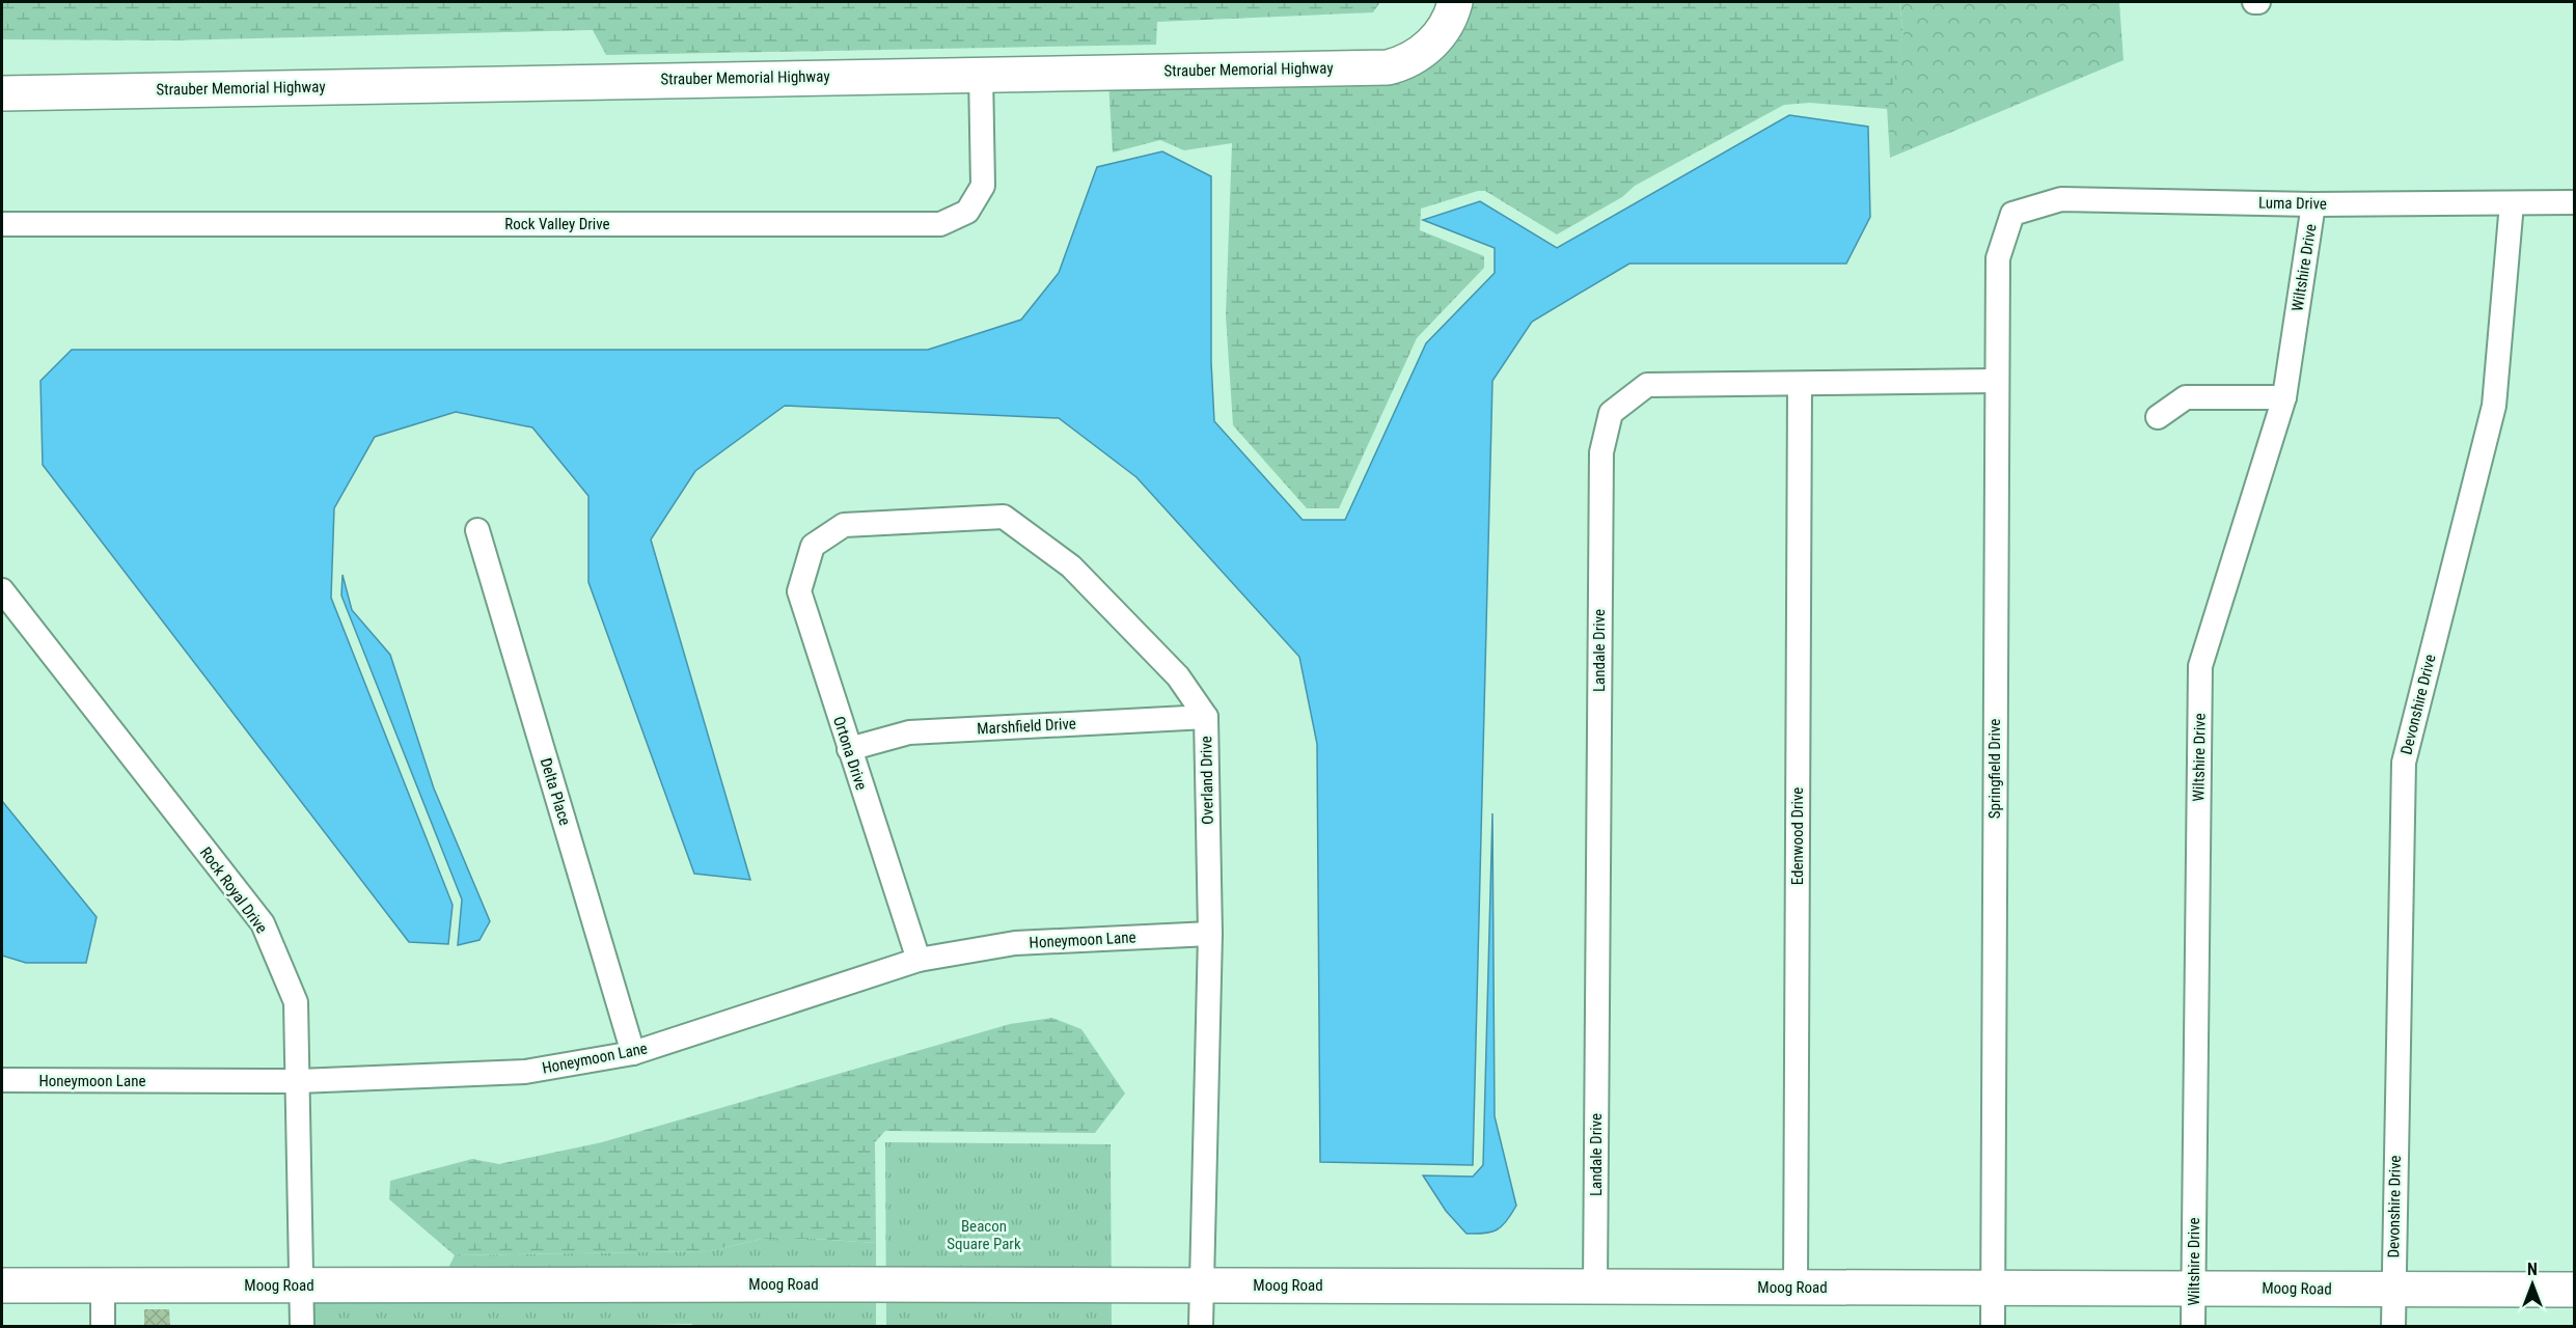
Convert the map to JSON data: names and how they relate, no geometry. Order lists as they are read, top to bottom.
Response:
{
  "streets": {
    "street": [
      "Strauber Memorial Highway",
      "Luma Drive",
      "Rock Valley Drive",
      "Wiltshire Drive",
      "Landale Drive",
      "Devonshire Drive",
      "Marshfield Drive",
      "Ortona Drive",
      "Springfield Drive",
      "Overland Drive",
      "Delta Place",
      "Edenwood Drive",
      "Rock Royal Drive",
      "Honeymoon Lane",
      "Moog Road"
    ]
  },
  "crossings": [
    ["Strauber Memorial Highway", "Rock Valley Drive"],
    ["Luma Drive", "Wiltshire Drive"],
    ["Luma Drive", "Devonshire Drive"],
    ["Luma Drive", "Springfield Drive"],
    ["Wiltshire Drive", "Moog Road"],
    ["Landale Drive", "Springfield Drive"],
    ["Landale Drive", "Edenwood Drive"],
    ["Landale Drive", "Moog Road"],
    ["Devonshire Drive", "Moog Road"],
    ["Marshfield Drive", "Ortona Drive"],
    ["Marshfield Drive", "Overland Drive"],
    ["Ortona Drive", "Overland Drive"],
    ["Ortona Drive", "Honeymoon Lane"],
    ["Springfield Drive", "Moog Road"],
    ["Overland Drive", "Honeymoon Lane"],
    ["Overland Drive", "Moog Road"],
    ["Delta Place", "Honeymoon Lane"],
    ["Edenwood Drive", "Moog Road"],
    ["Rock Royal Drive", "Honeymoon Lane"],
    ["Rock Royal Drive", "Moog Road"]
  ],
  "parks": ["Beacon Square Park"],
  "north": "top"
}
